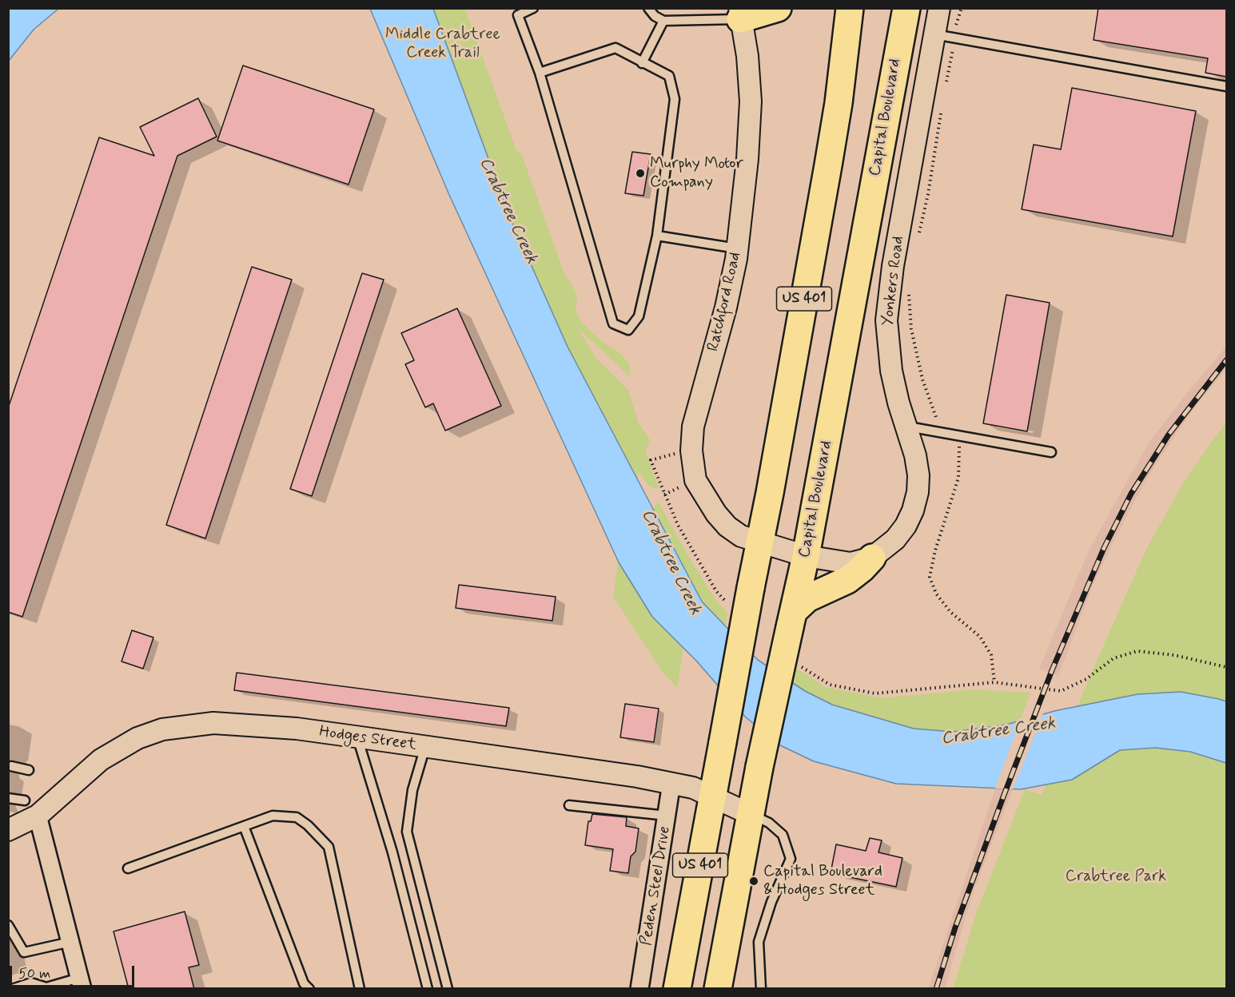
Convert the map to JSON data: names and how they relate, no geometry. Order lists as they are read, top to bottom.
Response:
{
  "streets": {
    "main road": ["Capital Boulevard", "US 401"],
    "street": [
      "Yonkers Road",
      "Ratchford Road",
      "Hodges Street",
      "Peden Steel Drive"
    ]
  },
  "crossings": [
    ["Capital Boulevard", "Yonkers Road"],
    ["Capital Boulevard", "Hodges Street"],
    ["Yonkers Road", "US 401"],
    ["Yonkers Road", "Ratchford Road"],
    ["US 401", "Ratchford Road"],
    ["US 401", "Hodges Street"],
    ["Hodges Street", "Peden Steel Drive"]
  ],
  "water": ["Crabtree Creek"],
  "parks": ["Middle Crabtree Creek Trail", "Crabtree Park"],
  "places": ["Murphy Motor Company", "Capital Boulevard & Hodges Street"],
  "scale_bar": "50 m"
}
